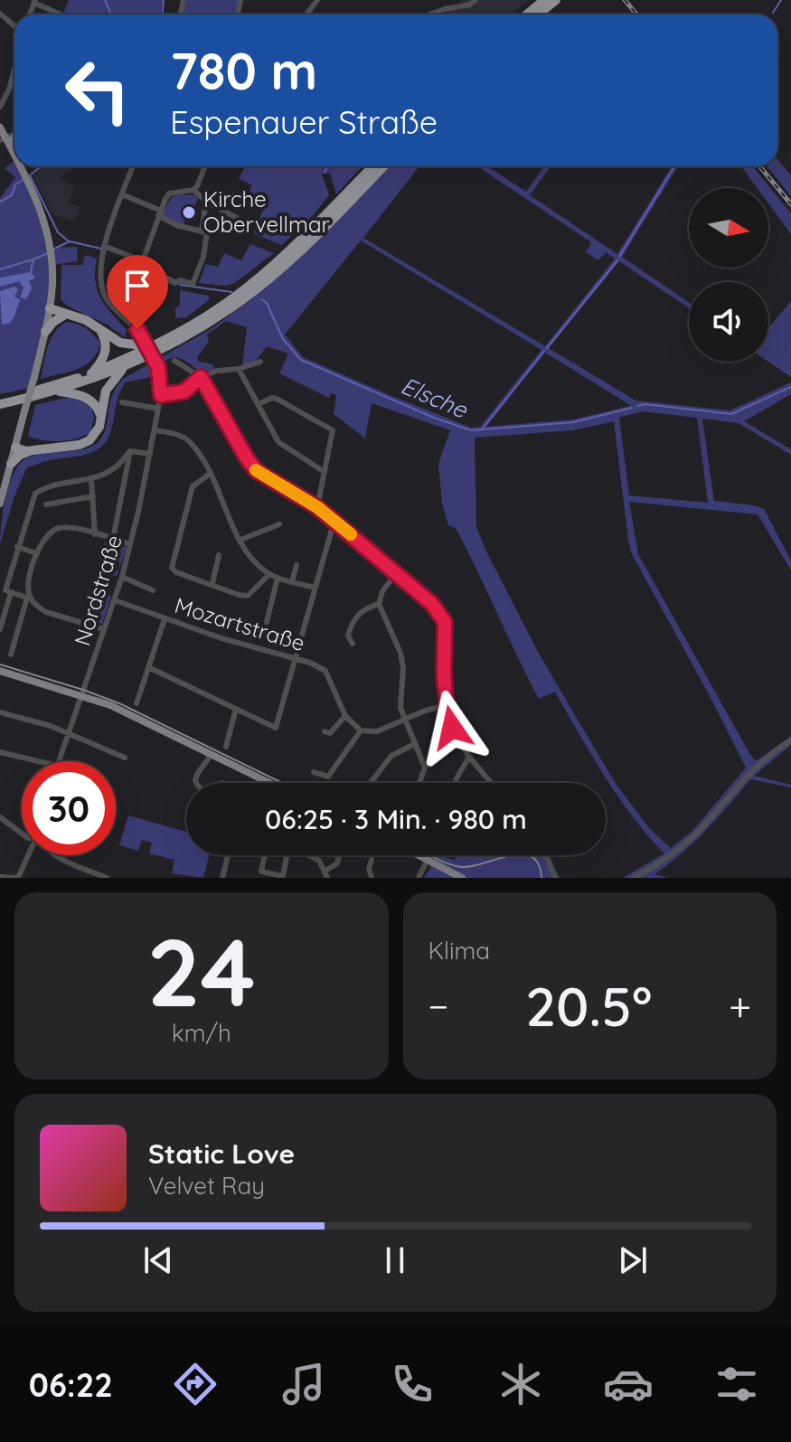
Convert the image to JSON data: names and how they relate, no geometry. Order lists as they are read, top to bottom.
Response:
{
  "streets": {
    "street": ["Nordstraße", "Mozartstraße"]
  },
  "crossings": [
    ["Nordstraße", "Mozartstraße"]
  ],
  "water": ["Elsche"],
  "places": ["Kirche Obervellmar"],
  "north": "right",
  "page": {
    "turn": ["780 m", "Espenauer Straße"],
    "limit": "30",
    "trip": "06:25 · 3 Min. · 980 m",
    "tile": [
      ["24", "km/h"],
      "Klima"
    ],
    "heat": ["−", "20.5°", "+"],
    "song": ["Static Love", "Velvet Ray"],
    "tabs": "06:22"
  }
}
